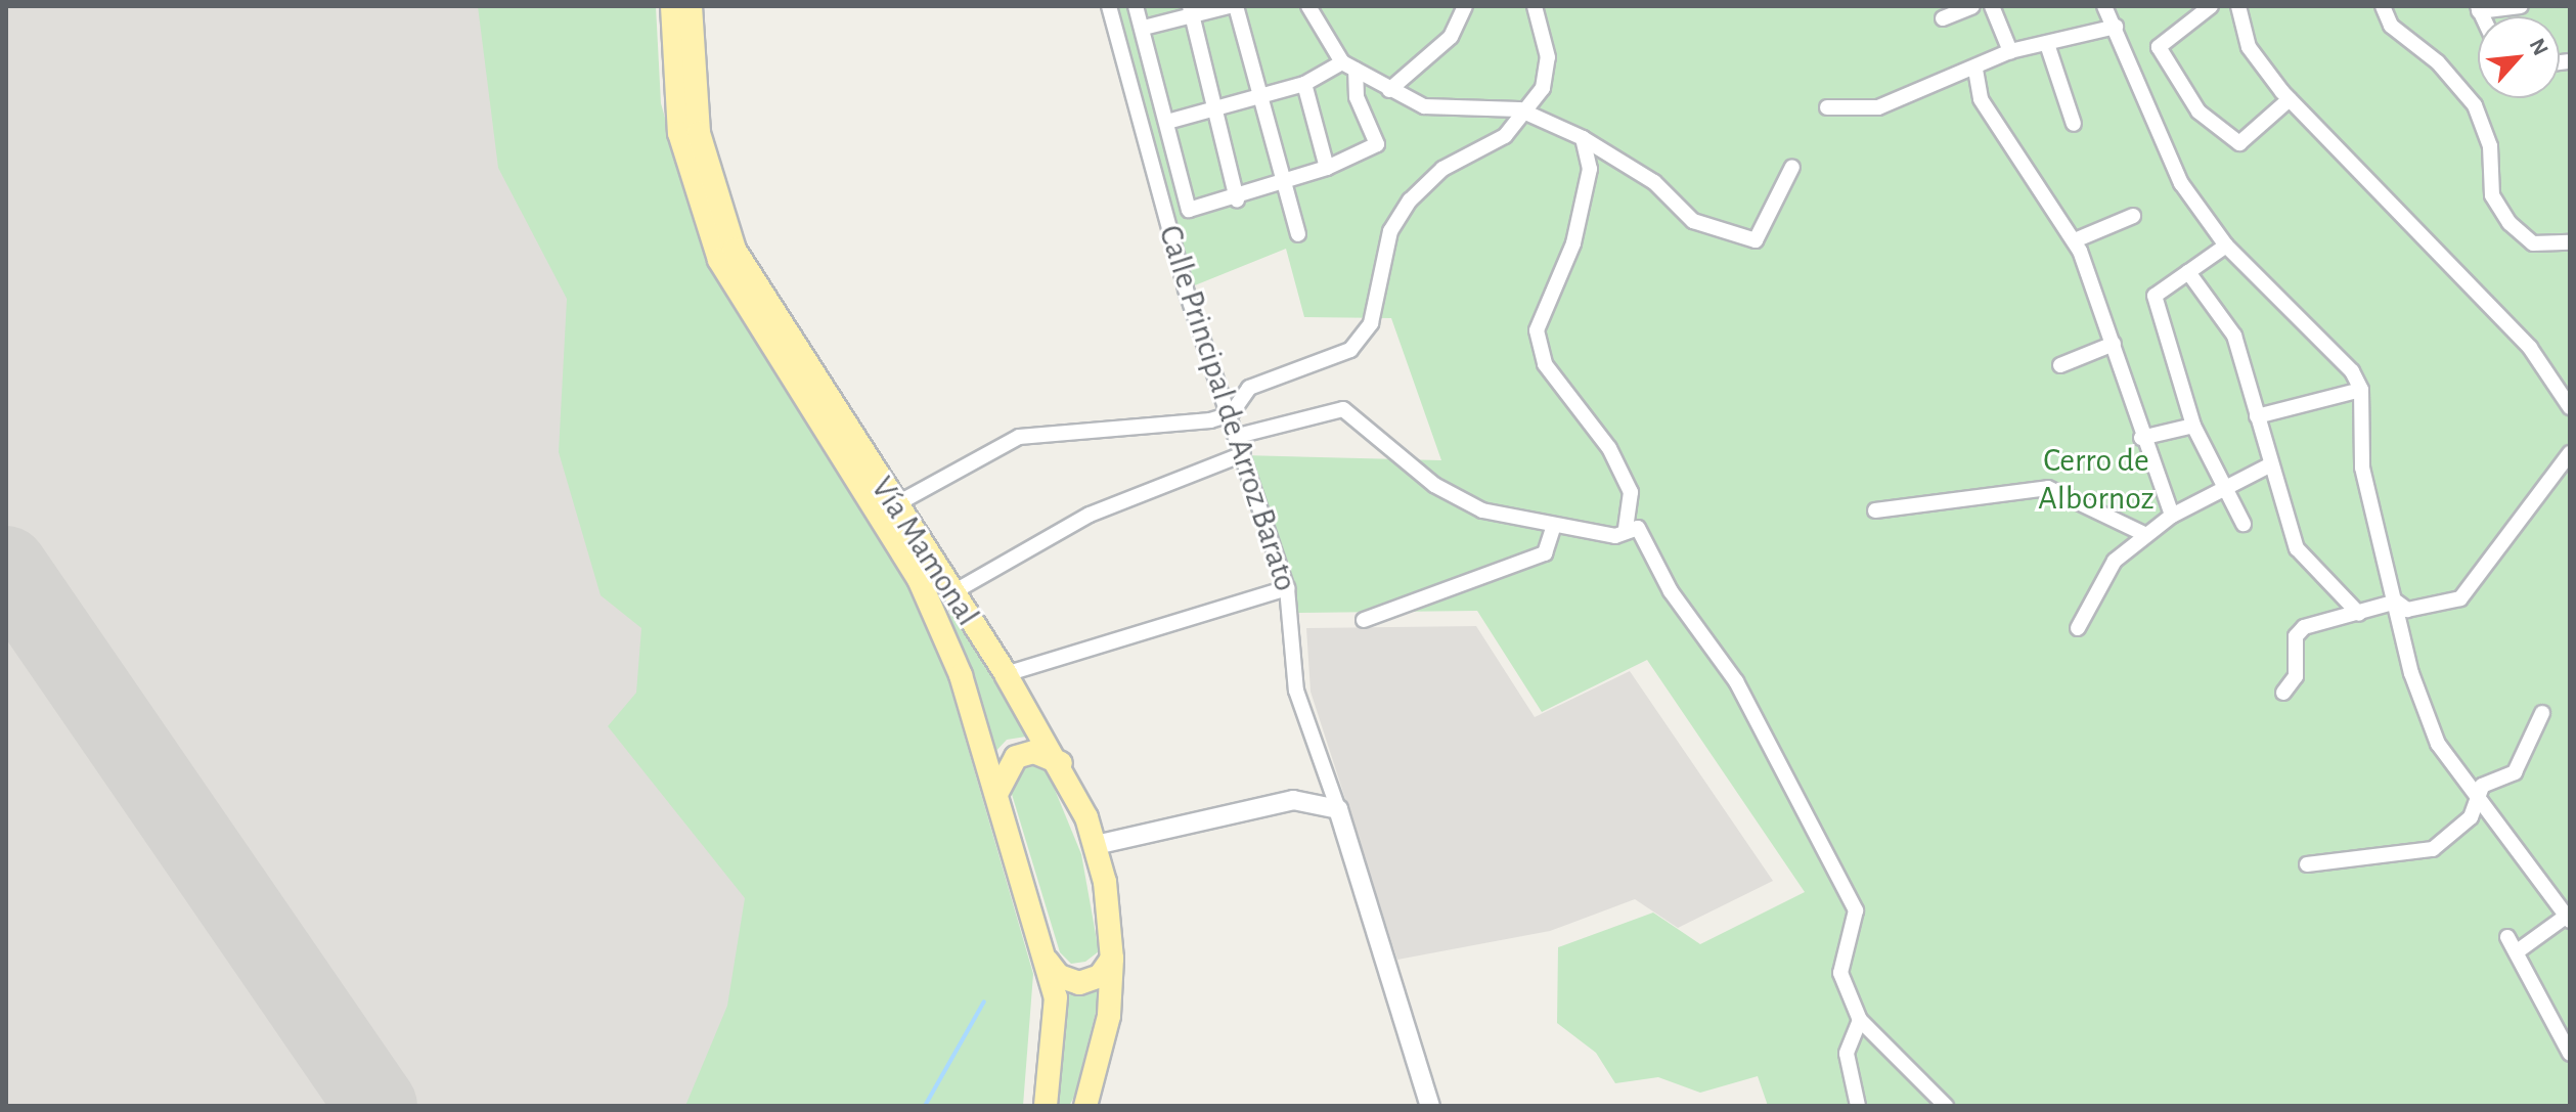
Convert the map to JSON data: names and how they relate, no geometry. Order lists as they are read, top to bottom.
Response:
{
  "streets": {
    "main road": ["Vía Mamonal"],
    "street": ["Calle Principal de Arroz Barato"]
  },
  "parks": ["Cerro de Albornoz"],
  "north": "top right"
}
